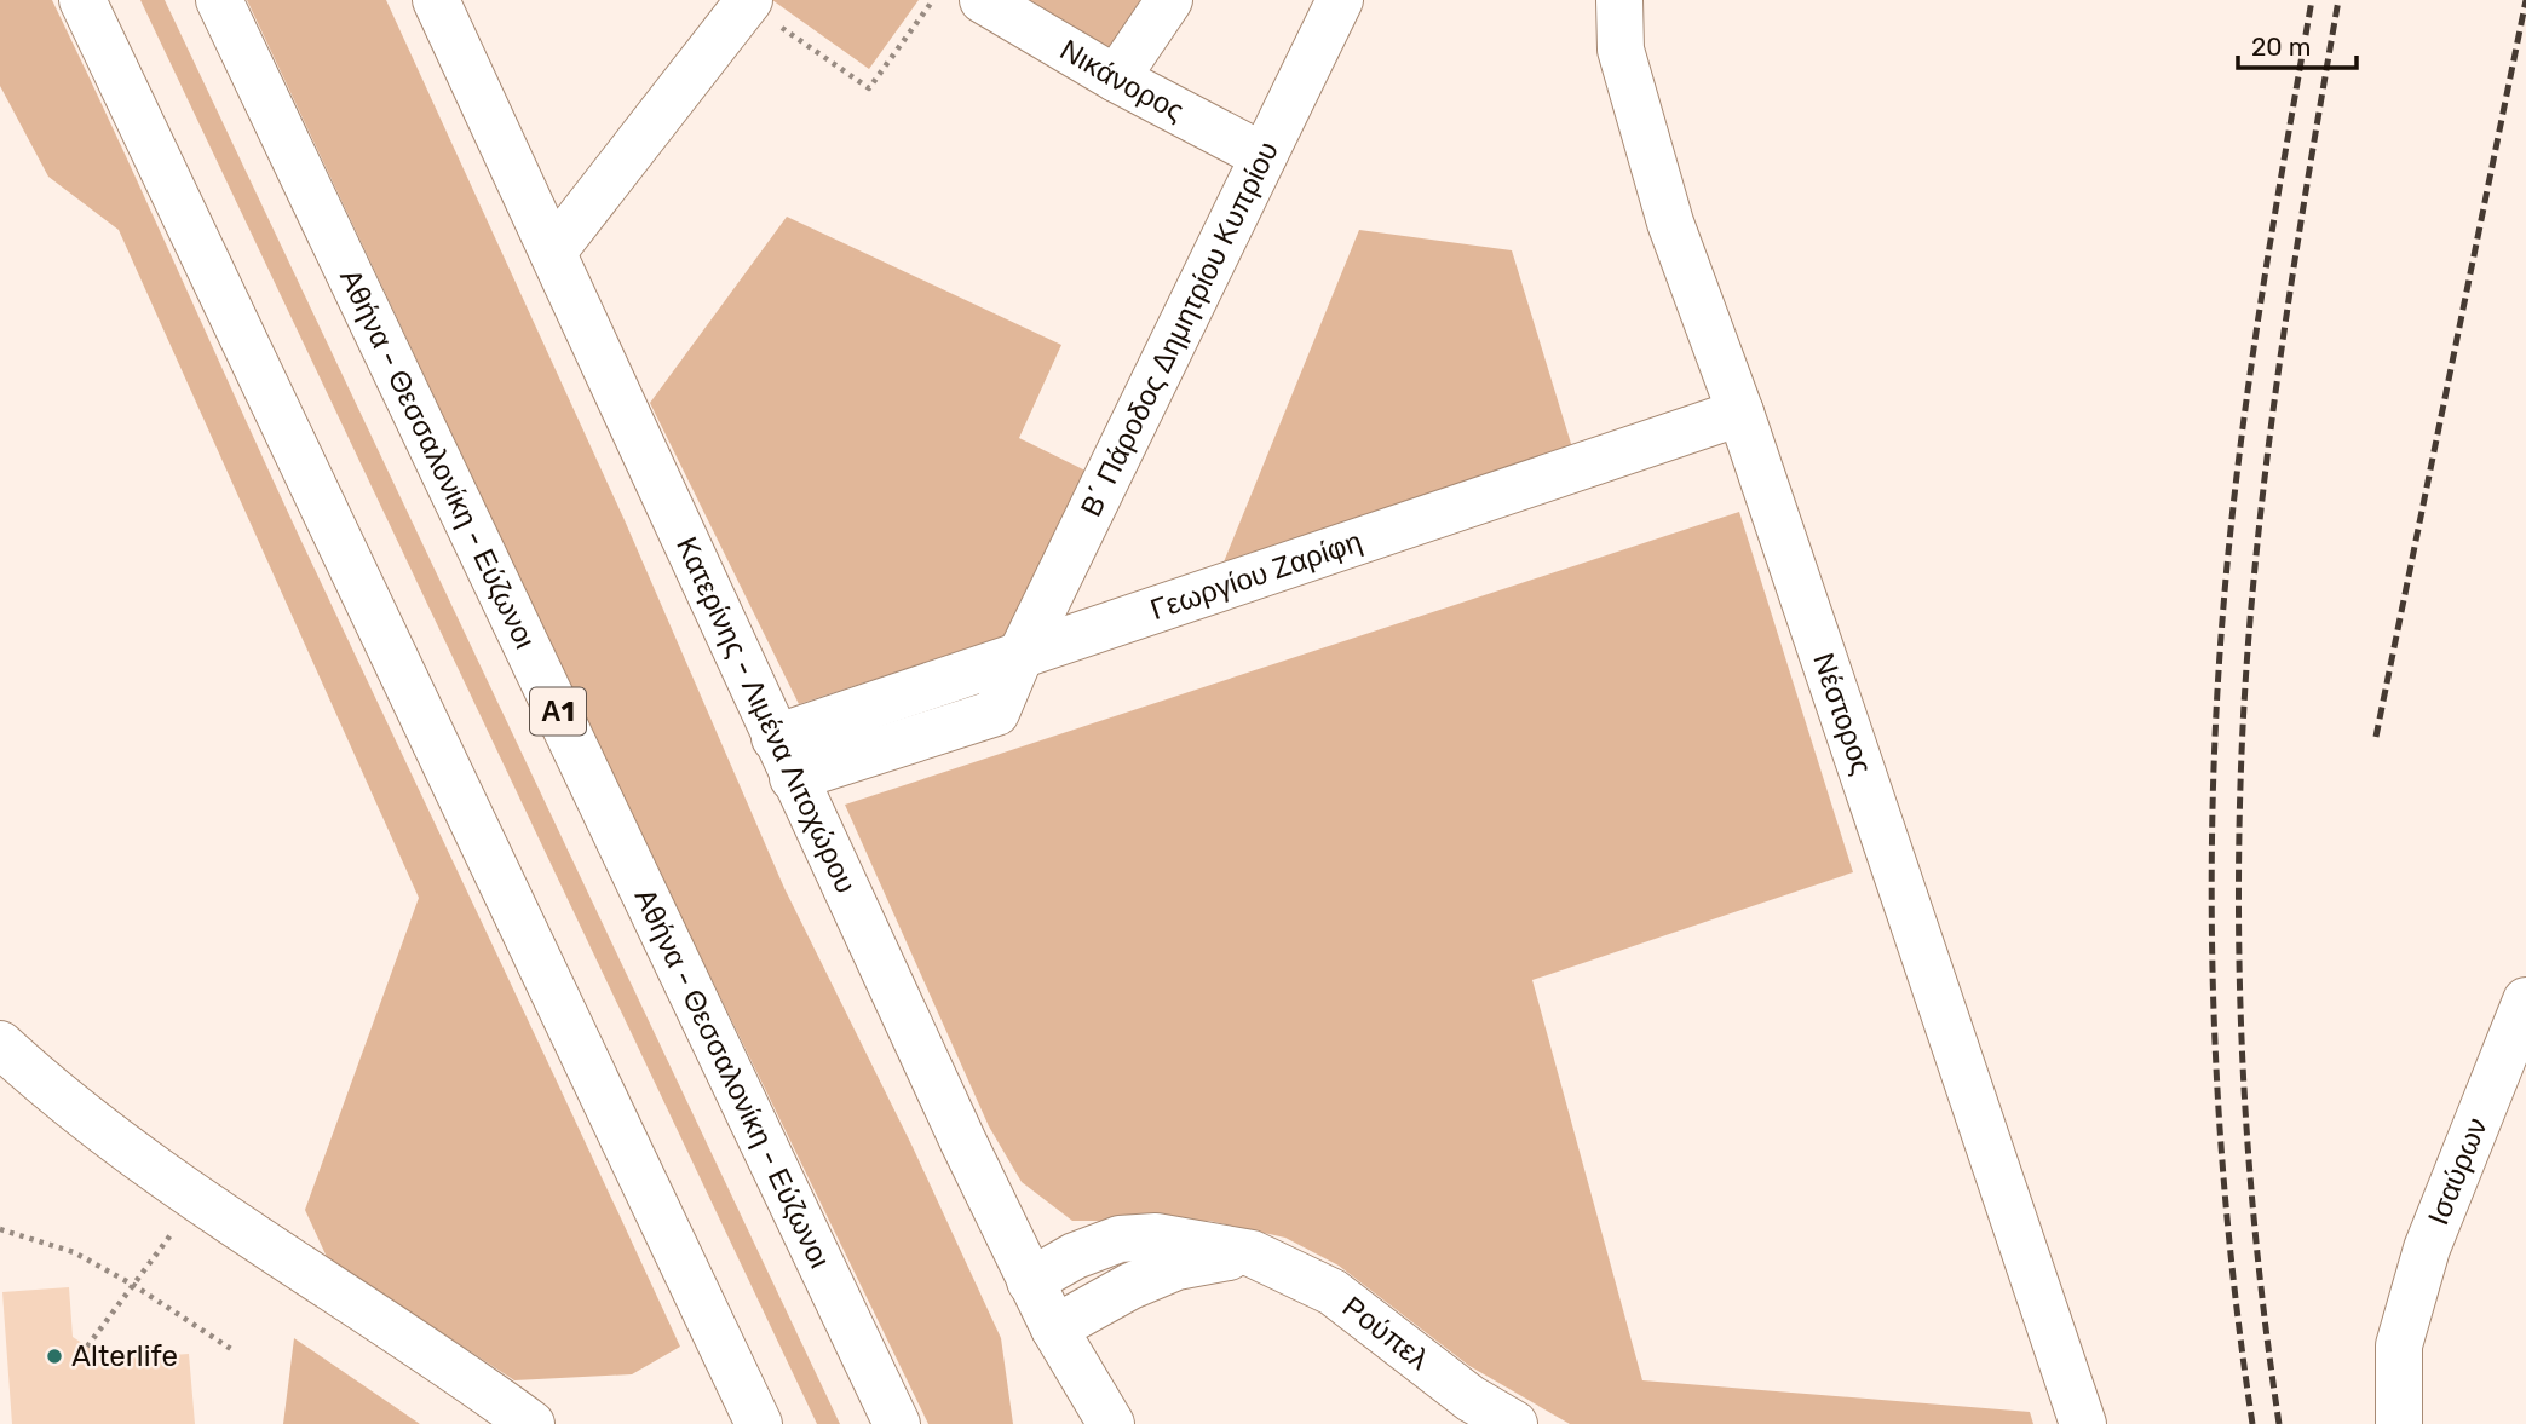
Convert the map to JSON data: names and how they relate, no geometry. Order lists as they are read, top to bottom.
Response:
{
  "streets": {
    "main road": [
      "Νικάνορος",
      "Β΄ Πάροδος Δημητρίου Κυπρίου",
      "Αθήνα - Θεσσαλονίκη - Εύζωνοι",
      "Γεωργίου Ζαρίφη",
      "Α1",
      "Νέστορος",
      "Κατερίνης - Λιμένα Λιτοχώρου",
      "Ισαύρων",
      "Ρούπελ"
    ]
  },
  "crossings": [
    ["Νικάνορος", "Β΄ Πάροδος Δημητρίου Κυπρίου"],
    ["Β΄ Πάροδος Δημητρίου Κυπρίου", "Γεωργίου Ζαρίφη"],
    ["Β΄ Πάροδος Δημητρίου Κυπρίου", "Κατερίνης - Λιμένα Λιτοχώρου"],
    ["Γεωργίου Ζαρίφη", "Νέστορος"],
    ["Γεωργίου Ζαρίφη", "Κατερίνης - Λιμένα Λιτοχώρου"],
    ["Κατερίνης - Λιμένα Λιτοχώρου", "Ρούπελ"]
  ],
  "places": ["Alterlife"],
  "scale_bar": "20 m"
}
